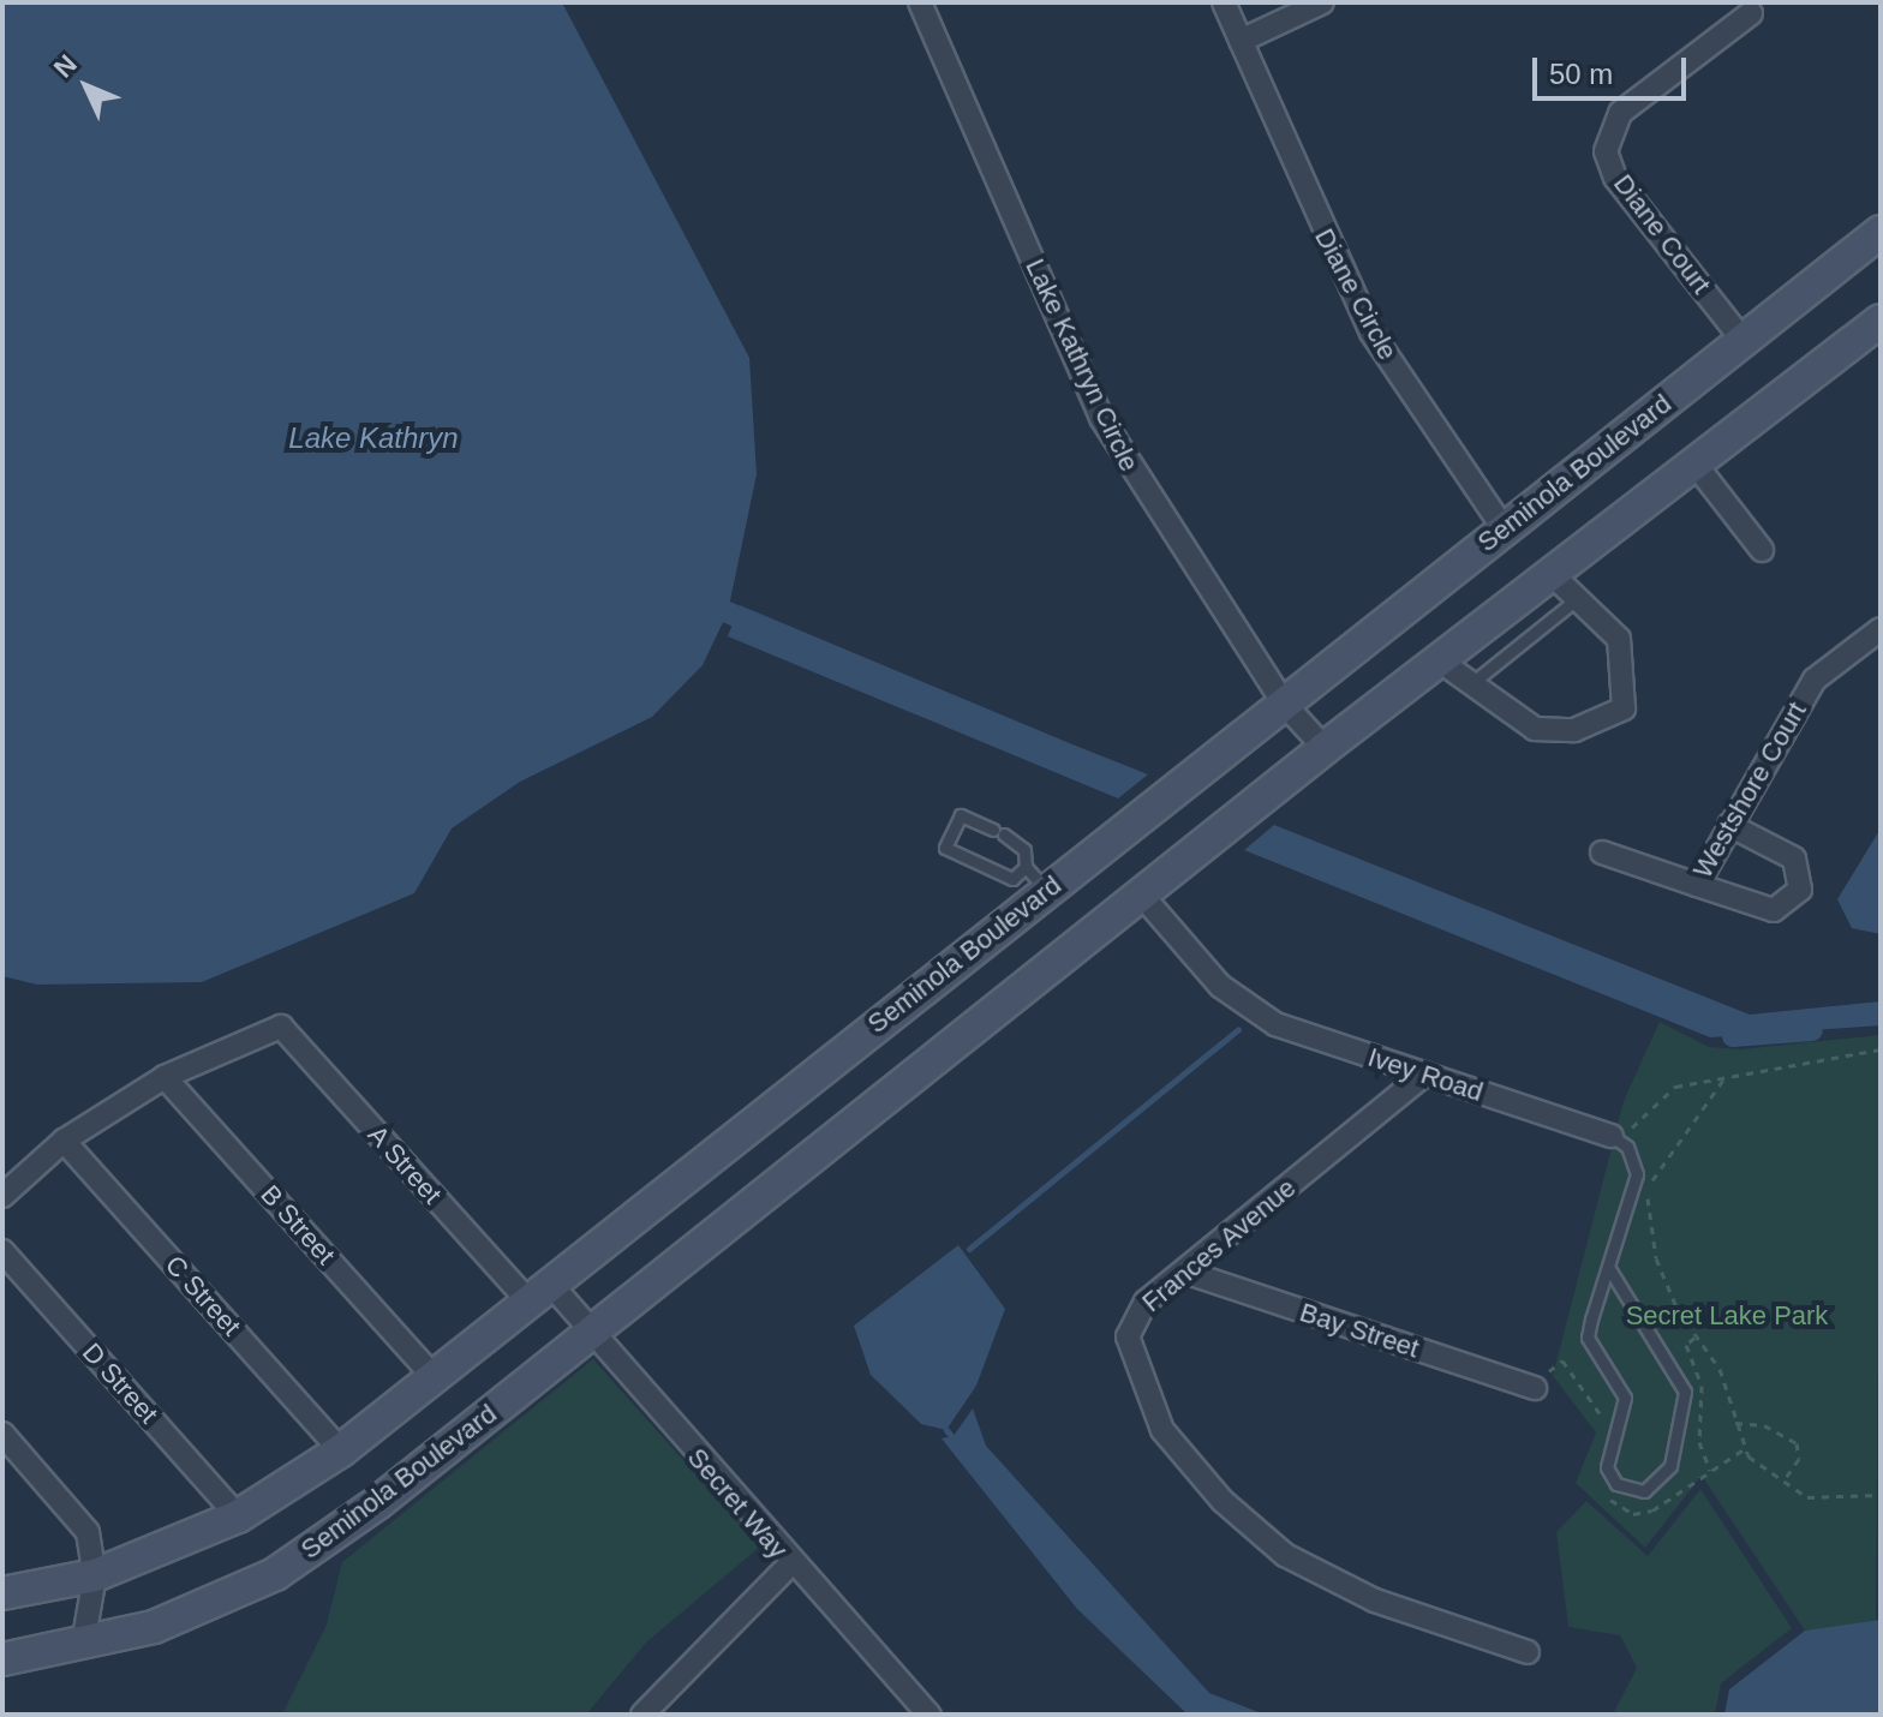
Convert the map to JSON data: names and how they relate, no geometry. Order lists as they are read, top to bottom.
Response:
{
  "streets": {
    "main road": ["Seminola Boulevard"],
    "street": [
      "Diane Court",
      "Diane Circle",
      "Lake Kathryn Circle",
      "Westshore Court",
      "Ivey Road",
      "A Street",
      "B Street",
      "Frances Avenue",
      "C Street",
      "Bay Street",
      "D Street",
      "Secret Way"
    ]
  },
  "crossings": [
    ["Diane Court", "Seminola Boulevard"],
    ["Diane Circle", "Seminola Boulevard"],
    ["Lake Kathryn Circle", "Seminola Boulevard"],
    ["Seminola Boulevard", "Ivey Road"],
    ["Seminola Boulevard", "A Street"],
    ["Seminola Boulevard", "B Street"],
    ["Seminola Boulevard", "C Street"],
    ["Seminola Boulevard", "D Street"],
    ["Seminola Boulevard", "Secret Way"],
    ["Ivey Road", "Frances Avenue"],
    ["A Street", "B Street"],
    ["A Street", "Secret Way"],
    ["Frances Avenue", "Bay Street"]
  ],
  "water": ["Lake Kathryn"],
  "parks": ["Secret Lake Park"],
  "scale_bar": "50 m",
  "north": "top left"
}
